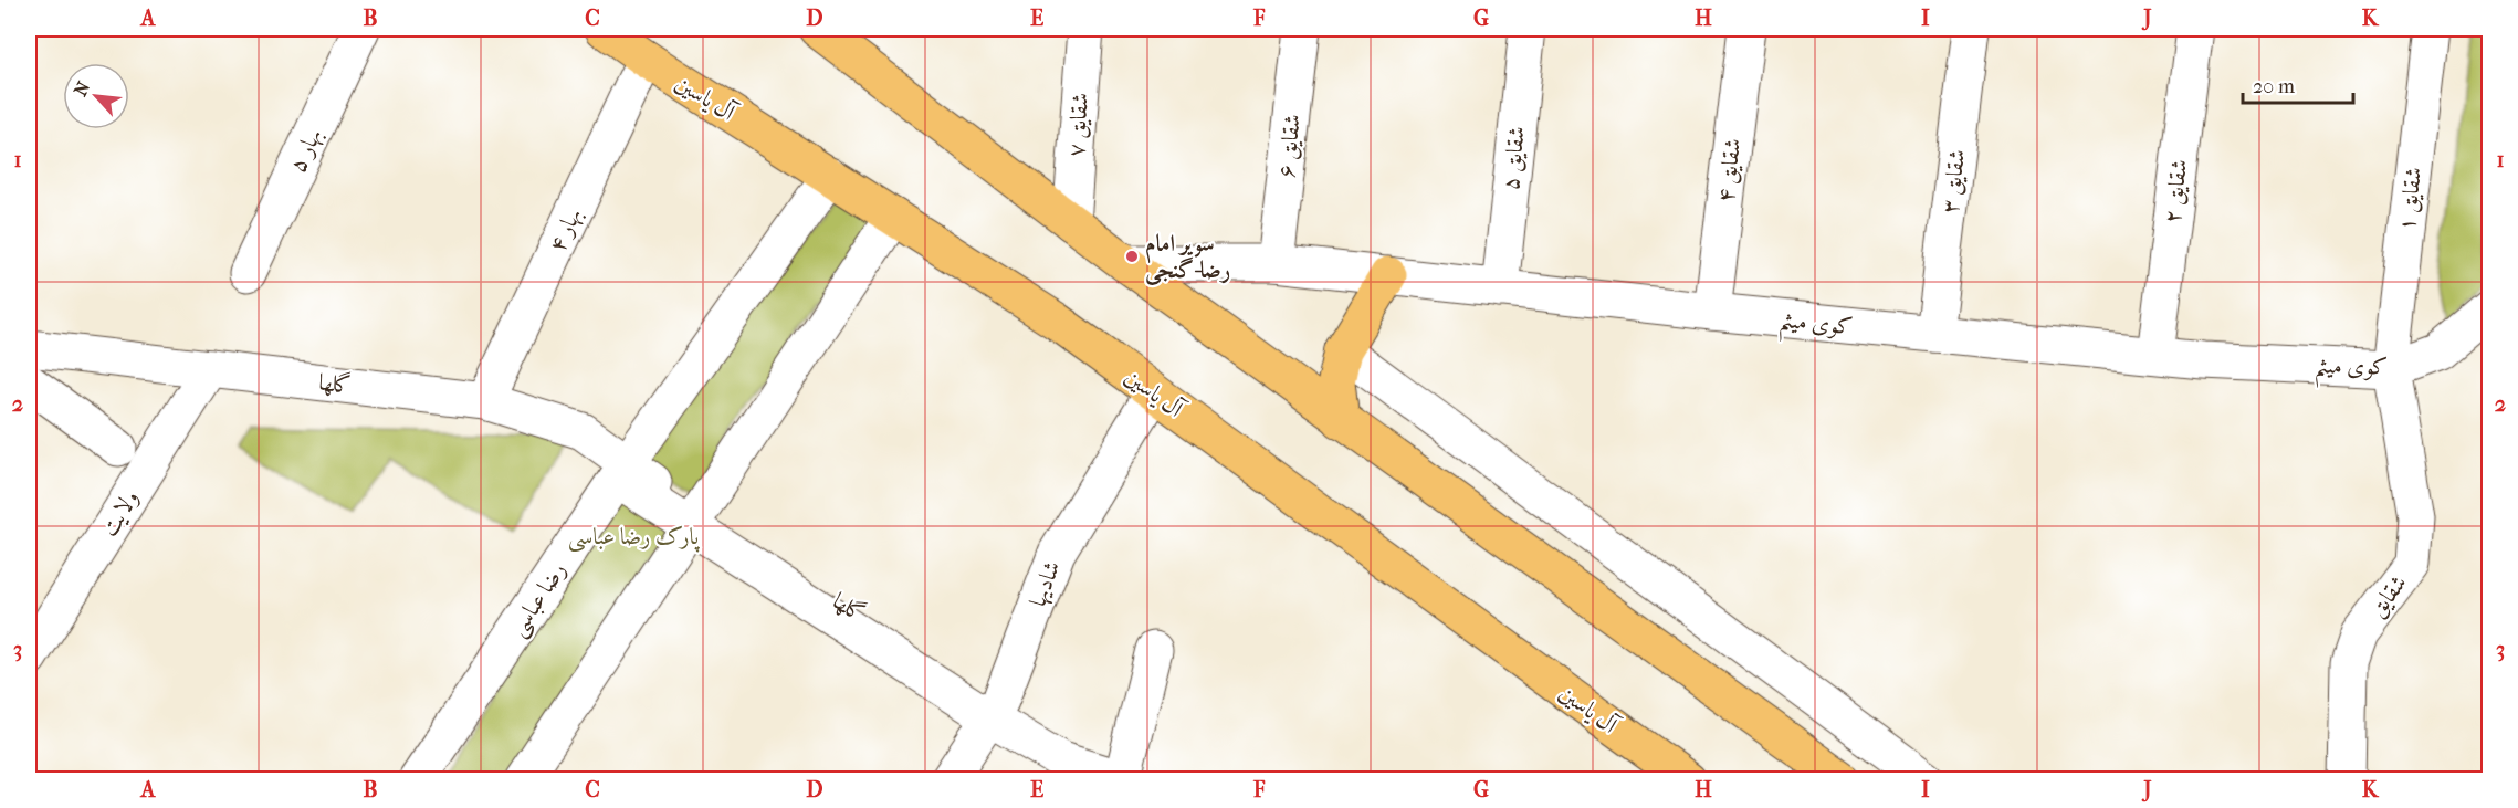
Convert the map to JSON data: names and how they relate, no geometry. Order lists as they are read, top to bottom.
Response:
{
  "streets": {
    "main road": ["آل یاسین"],
    "street": [
      "شقایق ۷",
      "شقایق ۶",
      "بهار ۵",
      "شقایق ۵",
      "شقایق ۴",
      "شقایق ۳",
      "شقایق ۲",
      "شقایق ۱",
      "بهار ۴",
      "کوی میثم",
      "گلها",
      "ولایت",
      "شادیها",
      "شقایق",
      "رضا عباسی"
    ]
  },
  "crossings": [
    ["آل یاسین", "بهار ۴"],
    ["آل یاسین", "شادیها"],
    ["شقایق ۶", "کوی میثم"],
    ["شقایق ۵", "کوی میثم"],
    ["شقایق ۴", "کوی میثم"],
    ["شقایق ۳", "کوی میثم"],
    ["شقایق ۲", "کوی میثم"],
    ["شقایق ۱", "کوی میثم"],
    ["شقایق ۱", "شقایق"],
    ["بهار ۴", "گلها"],
    ["کوی میثم", "شقایق"],
    ["گلها", "ولایت"],
    ["گلها", "رضا عباسی"]
  ],
  "parks": ["پارک رضا عباسی"],
  "places": ["سوپر امام رضا-گنجی"],
  "scale_bar": "20 m",
  "north": "top left",
  "grid": {
    "columns": [
      "A",
      "B",
      "C",
      "D",
      "E",
      "F",
      "G",
      "H",
      "I",
      "J",
      "K"
    ],
    "rows": ["1", "2", "3"]
  }
}
